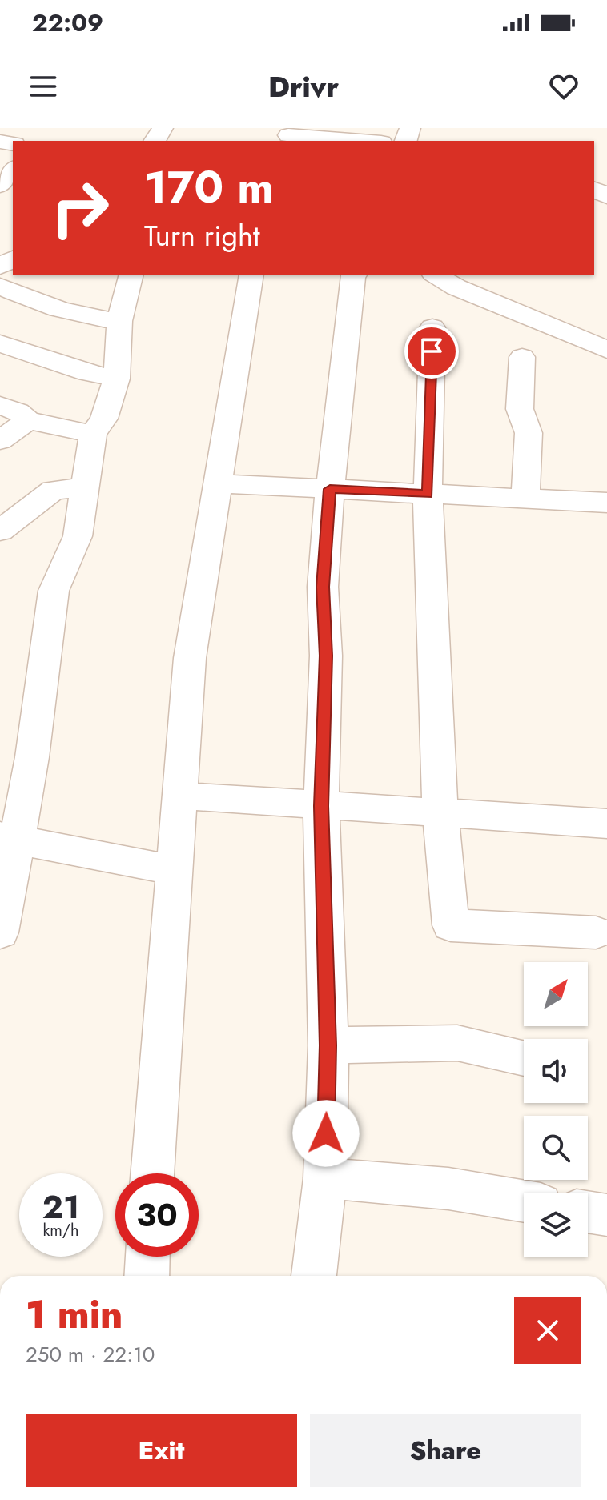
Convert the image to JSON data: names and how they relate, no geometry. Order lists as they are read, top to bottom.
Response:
{
  "north": "top right",
  "page": {
    "status": "22:09",
    "header": "Drivr",
    "turn": ["170 m", "Turn right"],
    "speed": "21 km/h",
    "limit": "30",
    "heading": ["1 min", "250 m · 22:10"],
    "buttons": ["Exit", "Share"]
  }
}
